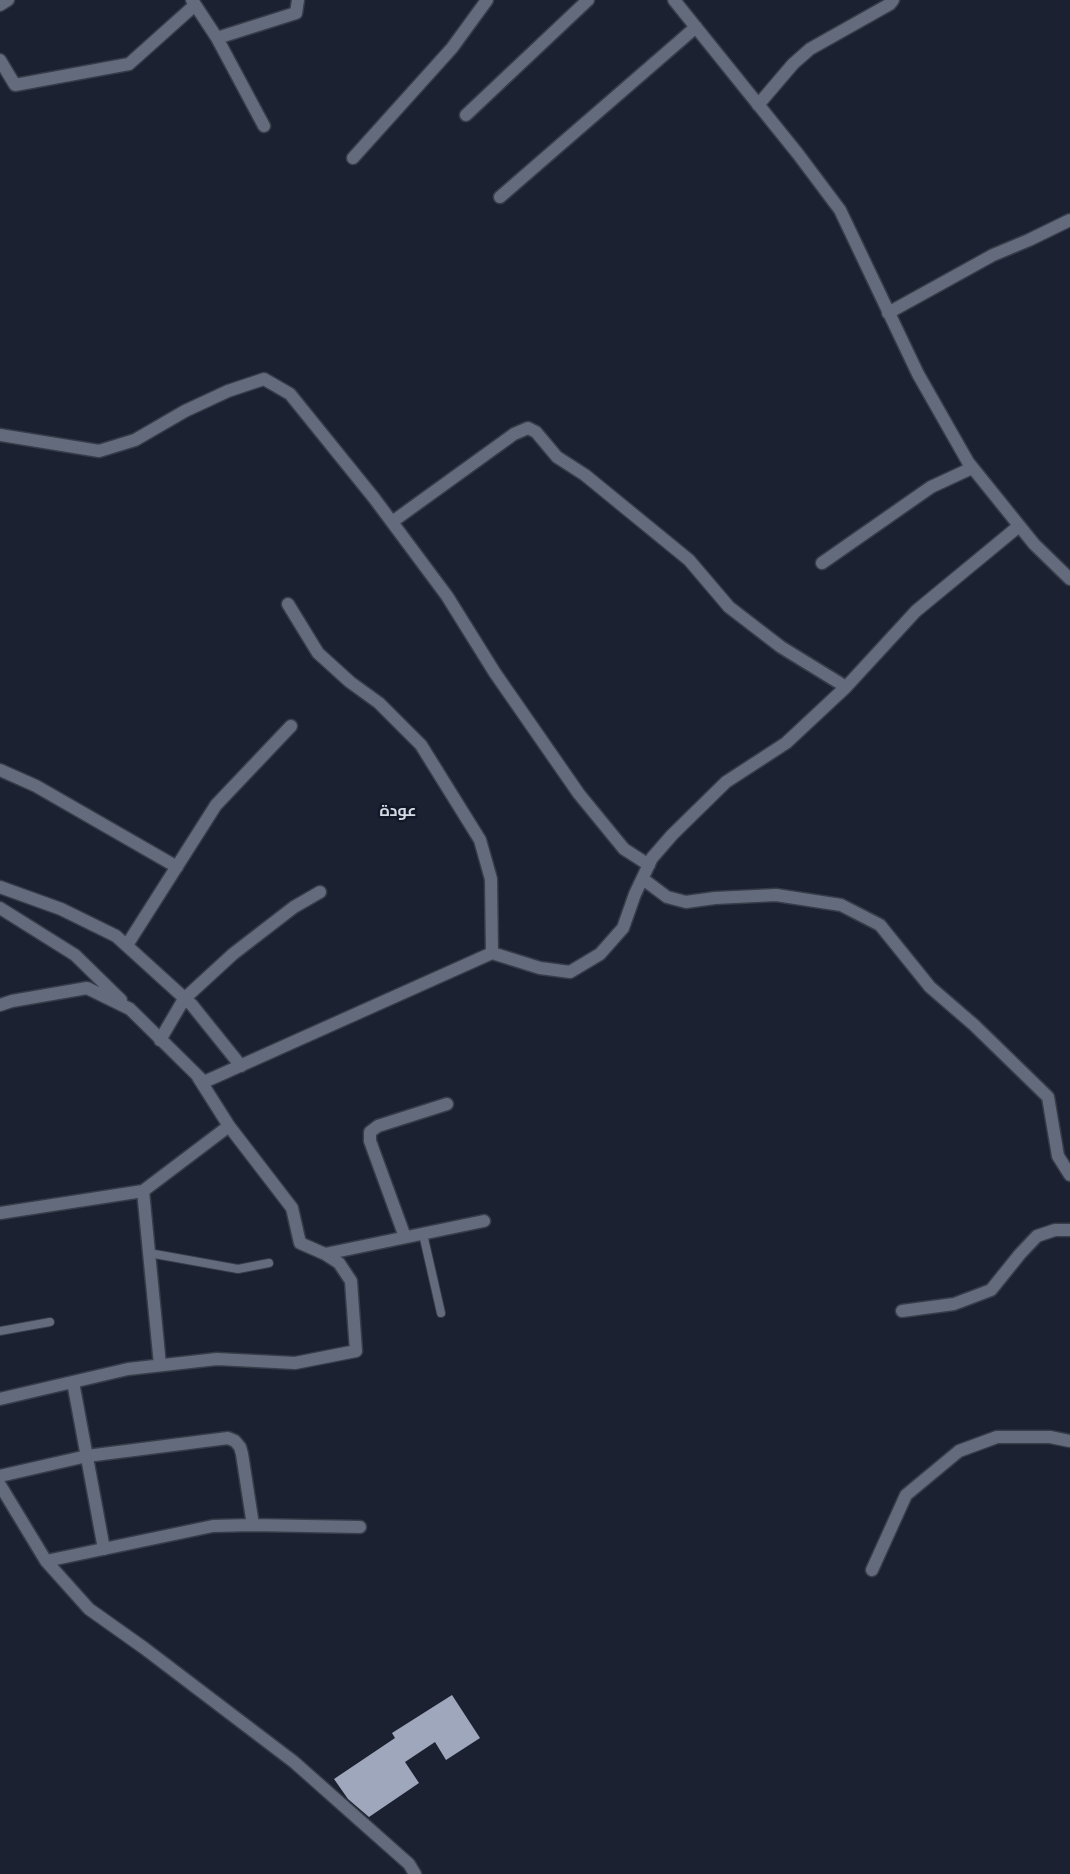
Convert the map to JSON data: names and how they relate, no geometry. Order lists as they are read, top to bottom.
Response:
{
  "districts": ["عودة"]
}
